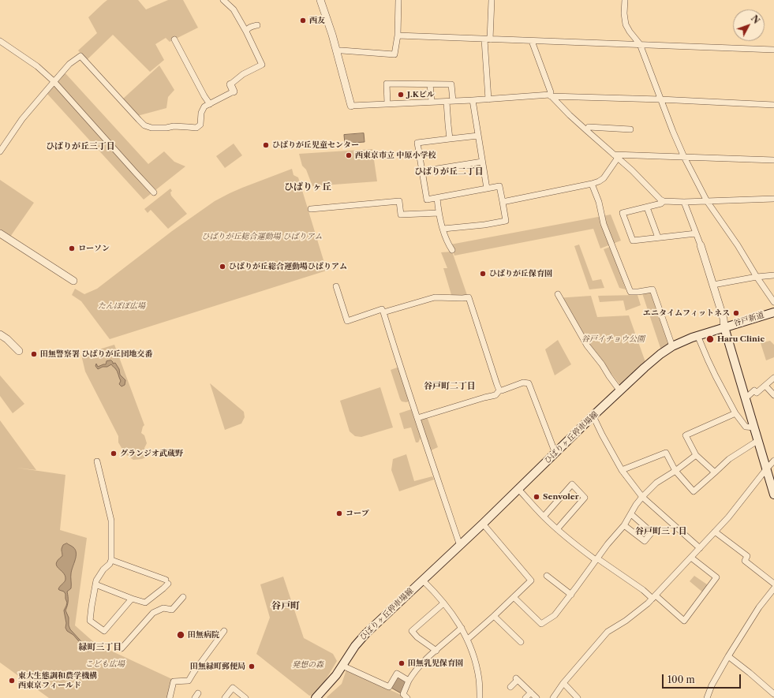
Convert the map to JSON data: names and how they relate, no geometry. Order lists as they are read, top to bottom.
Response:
{
  "streets": {
    "main road": ["谷戸新道", "ひばりヶ丘停車場線"]
  },
  "crossings": [
    ["谷戸新道", "ひばりヶ丘停車場線"]
  ],
  "districts": [
    "ひばりが丘三丁目",
    "ひばりが丘二丁目",
    "ひばりヶ丘",
    "谷戸町二丁目",
    "谷戸町三丁目",
    "谷戸町",
    "緑町三丁目"
  ],
  "parks": [
    "ひばりが丘総合運動場 ひばりアム",
    "たんぽぽ広場",
    "谷戸イチョウ公園",
    "こども広場",
    "発想の森"
  ],
  "places": [
    "西友",
    "J.Kビル",
    "ひばりが丘児童センター",
    "西東京市立 中原小学校",
    "ローソン",
    "ひばりが丘総合運動場ひばりアム",
    "ひばりが丘保育園",
    "エニタイムフィットネス",
    "Haru Clinic",
    "田無警察署 ひばりが丘団地交番",
    "グランジオ武蔵野",
    "Senvoler",
    "コープ",
    "田無病院",
    "田無乳児保育園",
    "田無緑町郵便局",
    "東大生態調和農学機構 西東京フィールド"
  ],
  "scale_bar": "100 m",
  "north": "top right"
}
